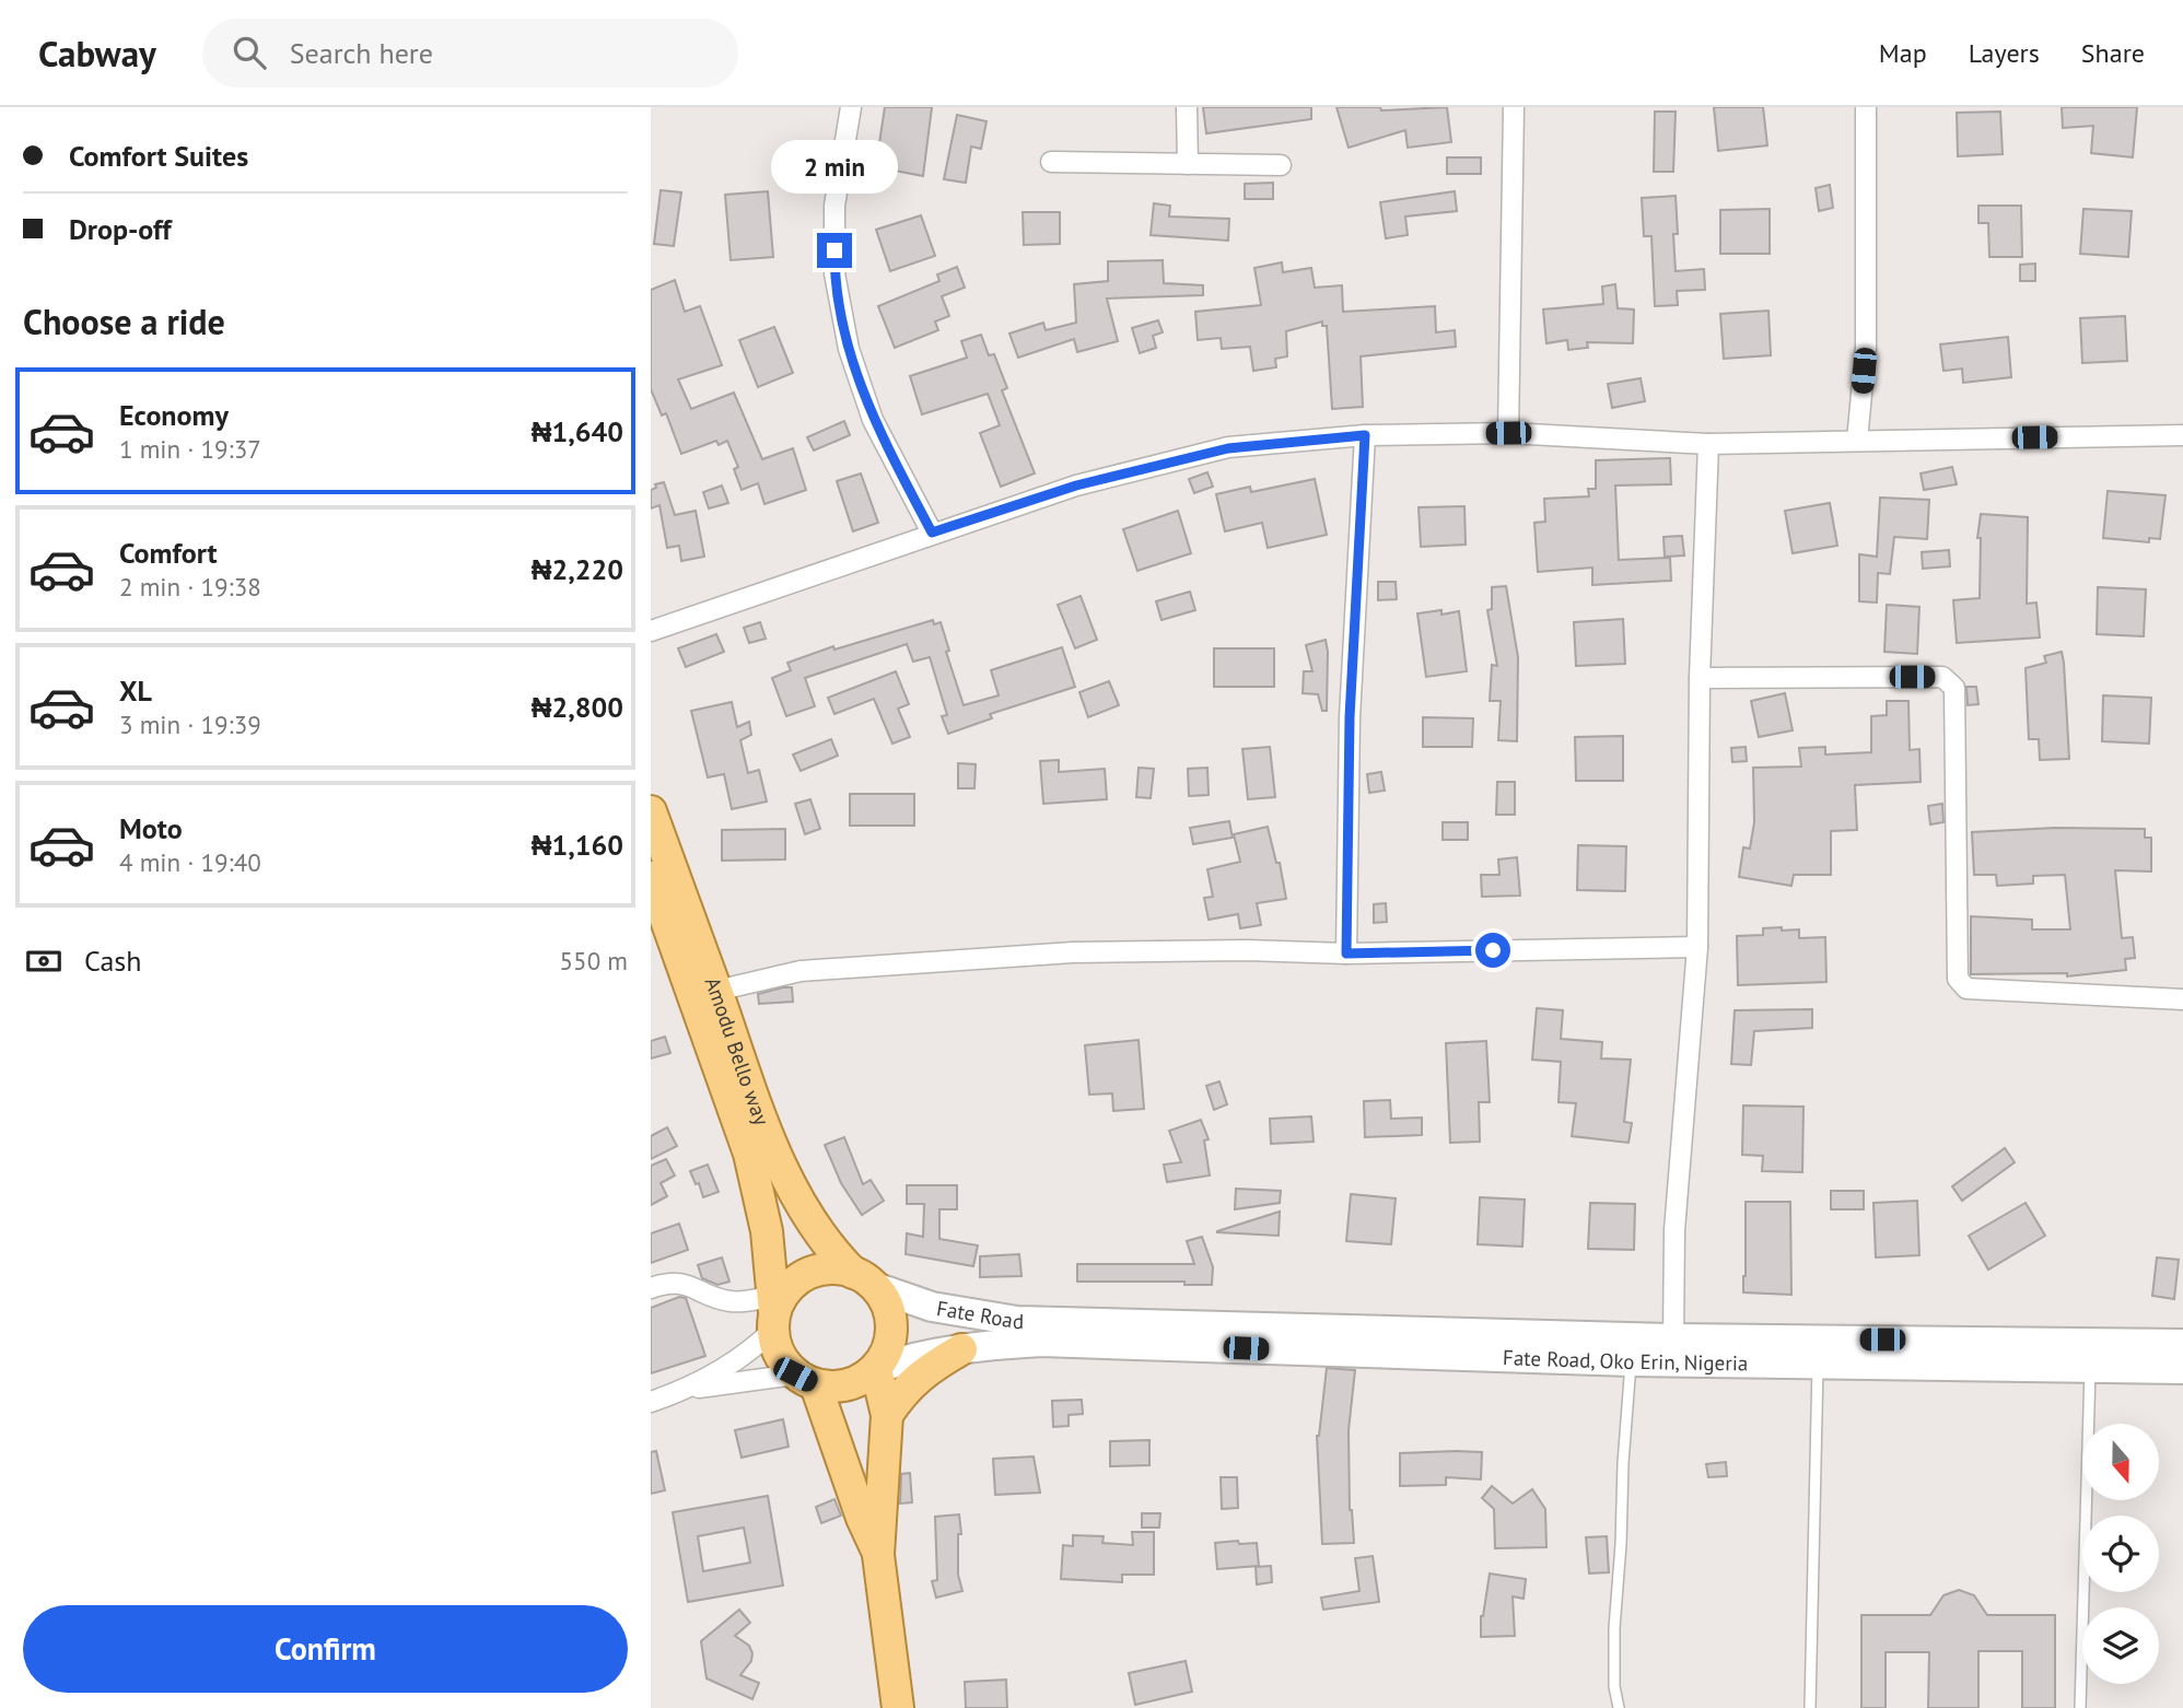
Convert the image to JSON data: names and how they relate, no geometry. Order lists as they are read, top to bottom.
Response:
{
  "streets": {
    "main road": ["Amodu Bello way"],
    "street": ["Fate Road", "Fate Road, Oko Erin, Nigeria"]
  },
  "crossings": [
    ["Amodu Bello way", "Fate Road"],
    ["Fate Road", "Fate Road, Oko Erin, Nigeria"]
  ],
  "north": "bottom",
  "page": {
    "header": "Cabway",
    "search": "Search here",
    "nav": ["Map", "Layers", "Share"],
    "banner": ["Comfort Suites", "Drop-off"],
    "bubble": "2 min",
    "heading": "Choose a ride",
    "list": [
      {
        "name": "Economy",
        "note": "1 min · 19:37",
        "value": "₦1,640"
      },
      {
        "name": "Comfort",
        "note": "2 min · 19:38",
        "value": "₦2,220"
      },
      {
        "name": "XL",
        "note": "3 min · 19:39",
        "value": "₦2,800"
      },
      {
        "name": "Moto",
        "note": "4 min · 19:40",
        "value": "₦1,160"
      }
    ],
    "pay": ["Cash", "550 m"],
    "buttons": "Confirm"
  }
}
